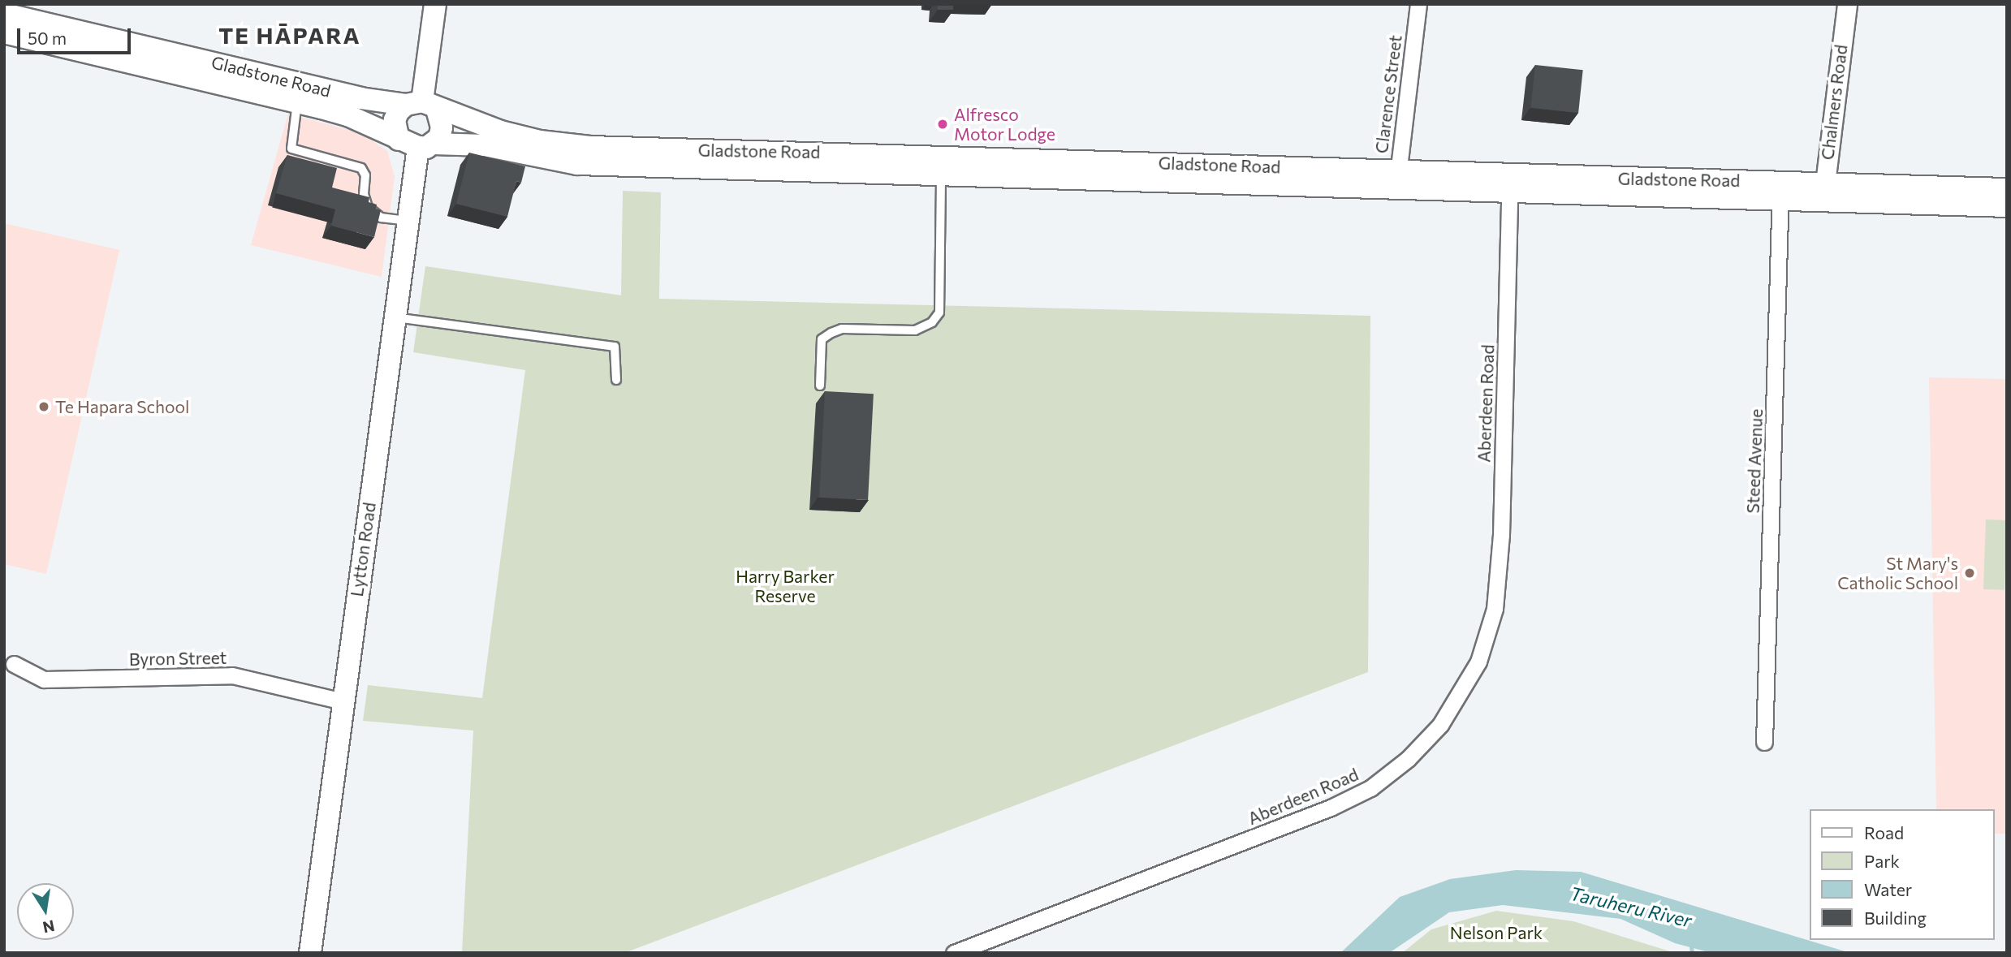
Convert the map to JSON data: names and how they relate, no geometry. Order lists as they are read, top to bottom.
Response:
{
  "streets": {
    "main road": ["Gladstone Road", "Lytton Road"],
    "street": [
      "Clarence Street",
      "Chalmers Road",
      "Aberdeen Road",
      "Steed Avenue",
      "Byron Street"
    ]
  },
  "crossings": [
    ["Gladstone Road", "Clarence Street"],
    ["Gladstone Road", "Chalmers Road"],
    ["Gladstone Road", "Aberdeen Road"],
    ["Gladstone Road", "Steed Avenue"],
    ["Gladstone Road", "Lytton Road"],
    ["Lytton Road", "Byron Street"]
  ],
  "districts": ["TE HĀPARA"],
  "water": ["Taruheru River"],
  "parks": ["Harry Barker Reserve", "Nelson Park"],
  "places": ["Alfresco Motor Lodge", "Te Hapara School", "St Mary's Catholic School"],
  "legend": [
    "Road",
    "Park",
    "Water",
    "Building"
  ],
  "scale_bar": "50 m",
  "north": "bottom"
}
